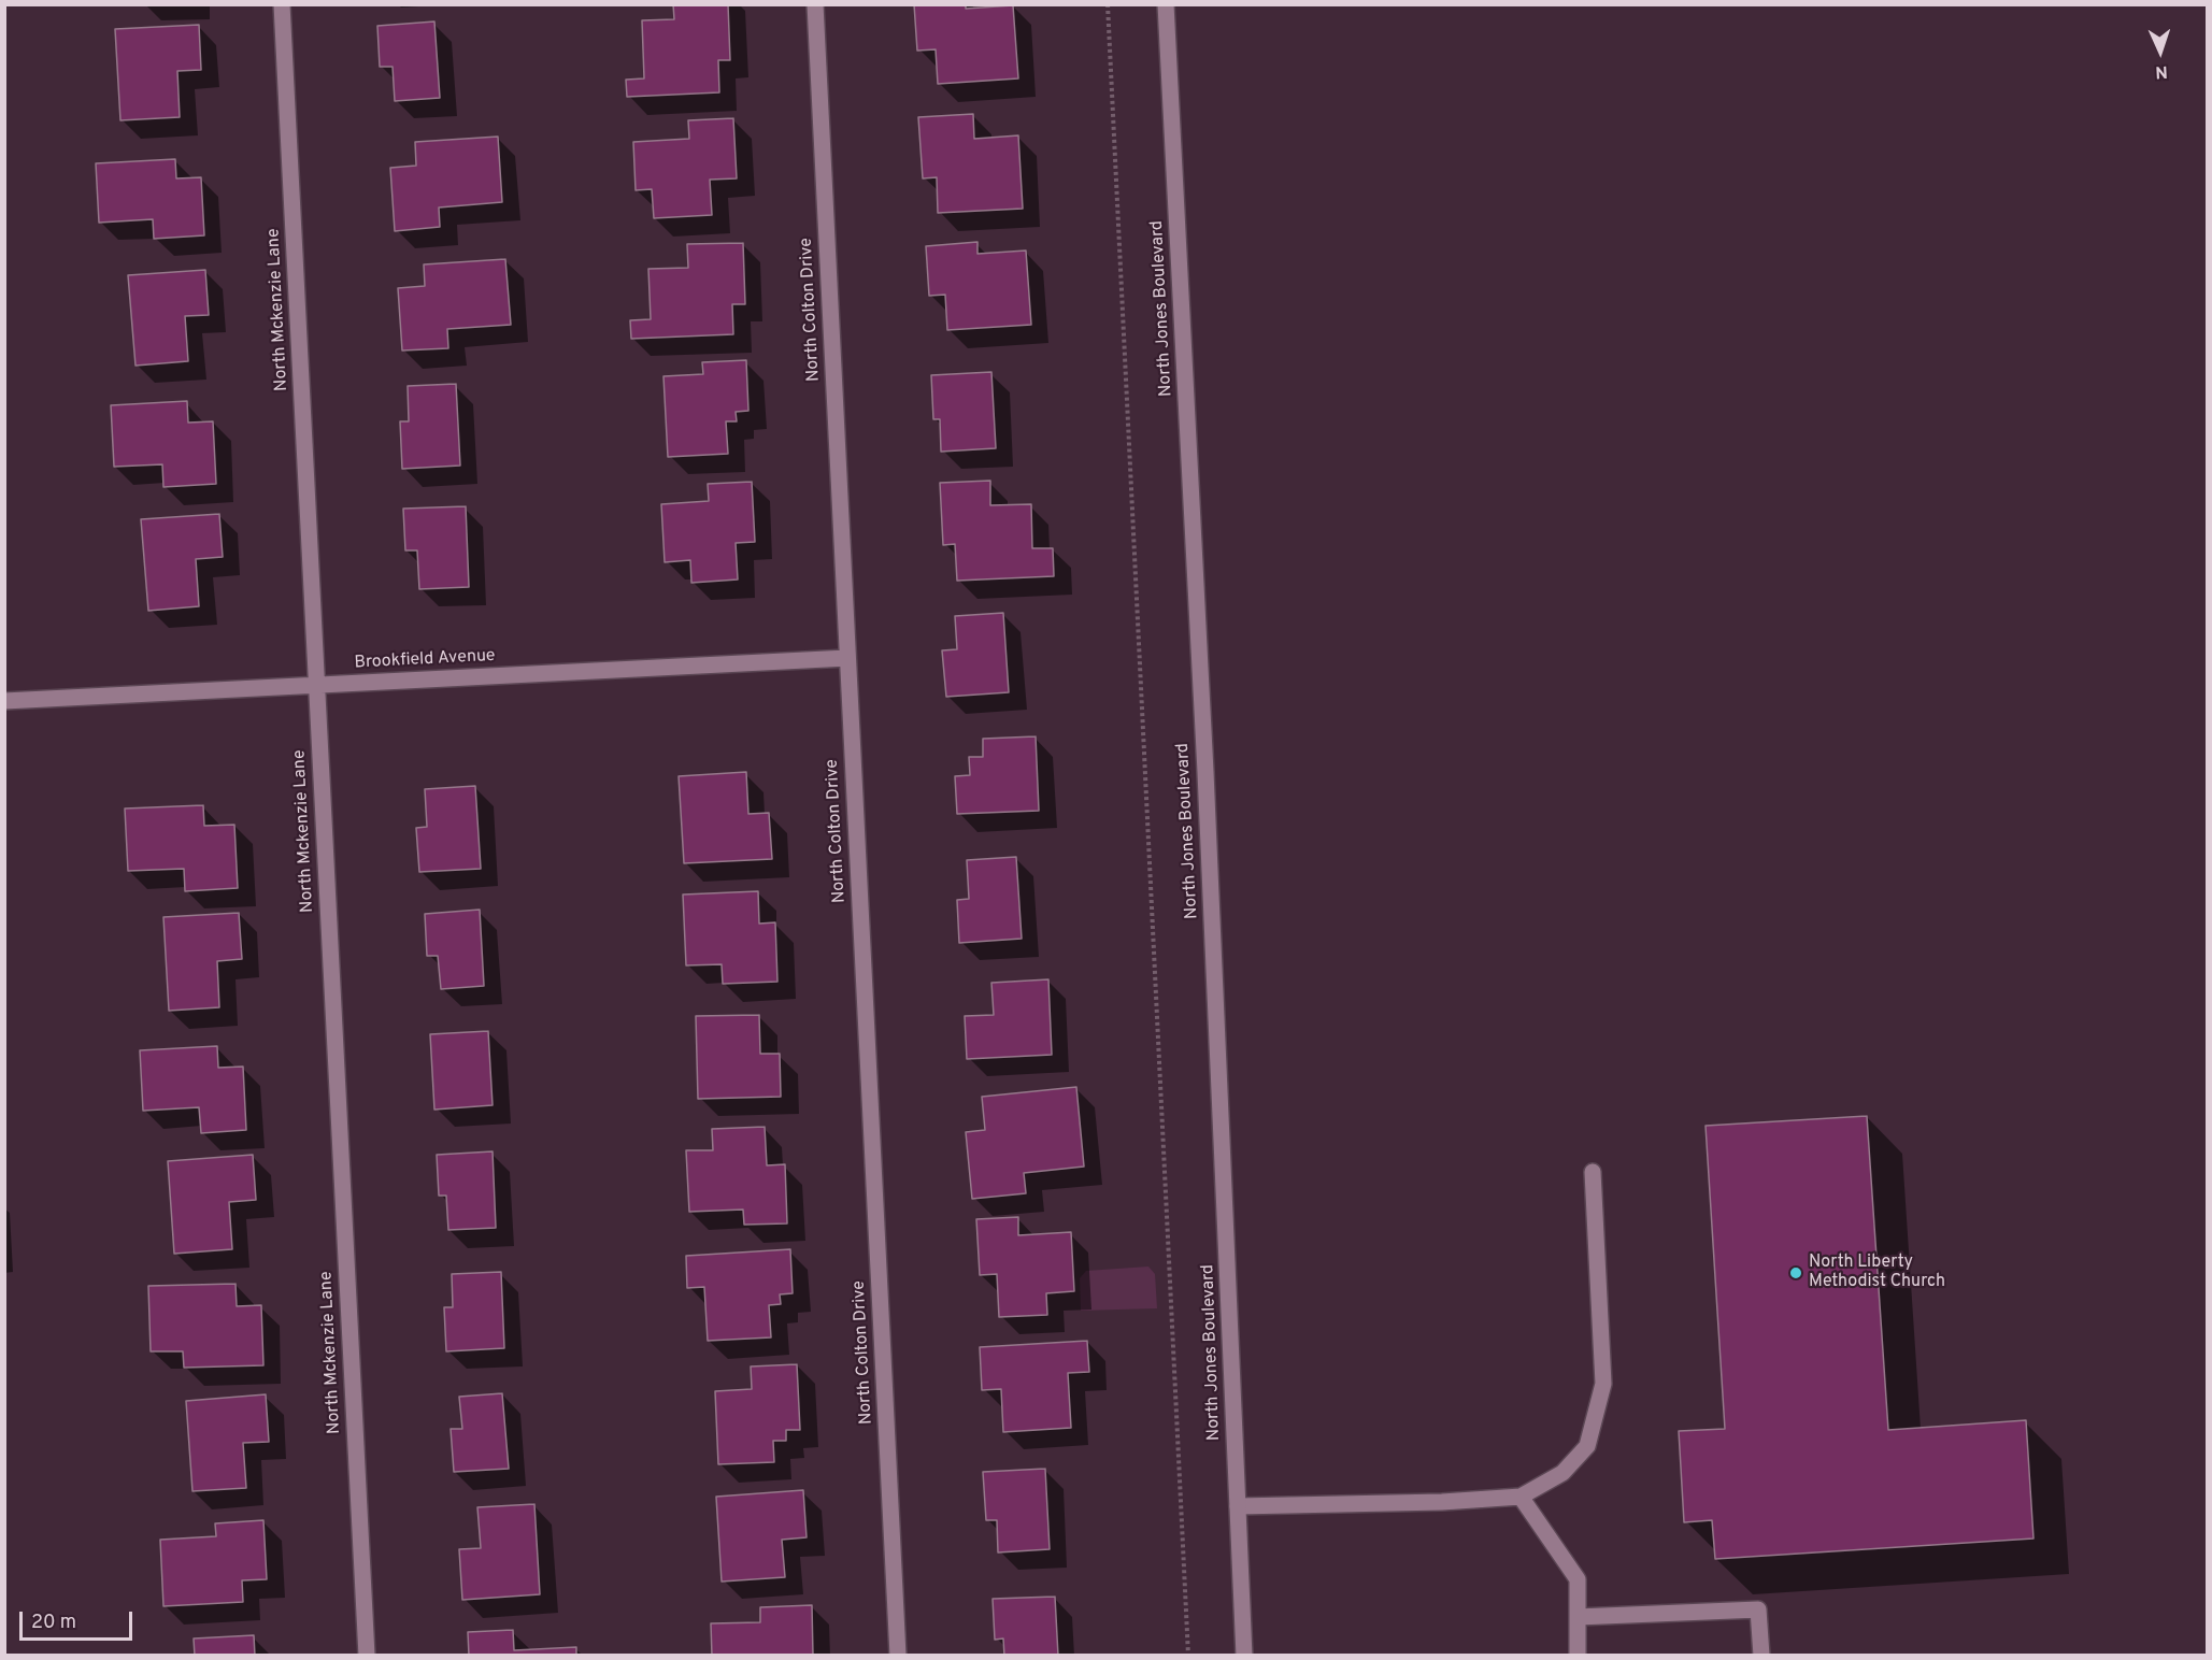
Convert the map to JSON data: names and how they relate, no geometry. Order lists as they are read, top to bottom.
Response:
{
  "streets": {
    "street": [
      "North Jones Boulevard",
      "North Mckenzie Lane",
      "North Colton Drive",
      "Brookfield Avenue"
    ]
  },
  "crossings": [
    ["North Mckenzie Lane", "Brookfield Avenue"],
    ["North Colton Drive", "Brookfield Avenue"]
  ],
  "places": ["North Liberty Methodist Church"],
  "scale_bar": "20 m",
  "north": "bottom"
}
